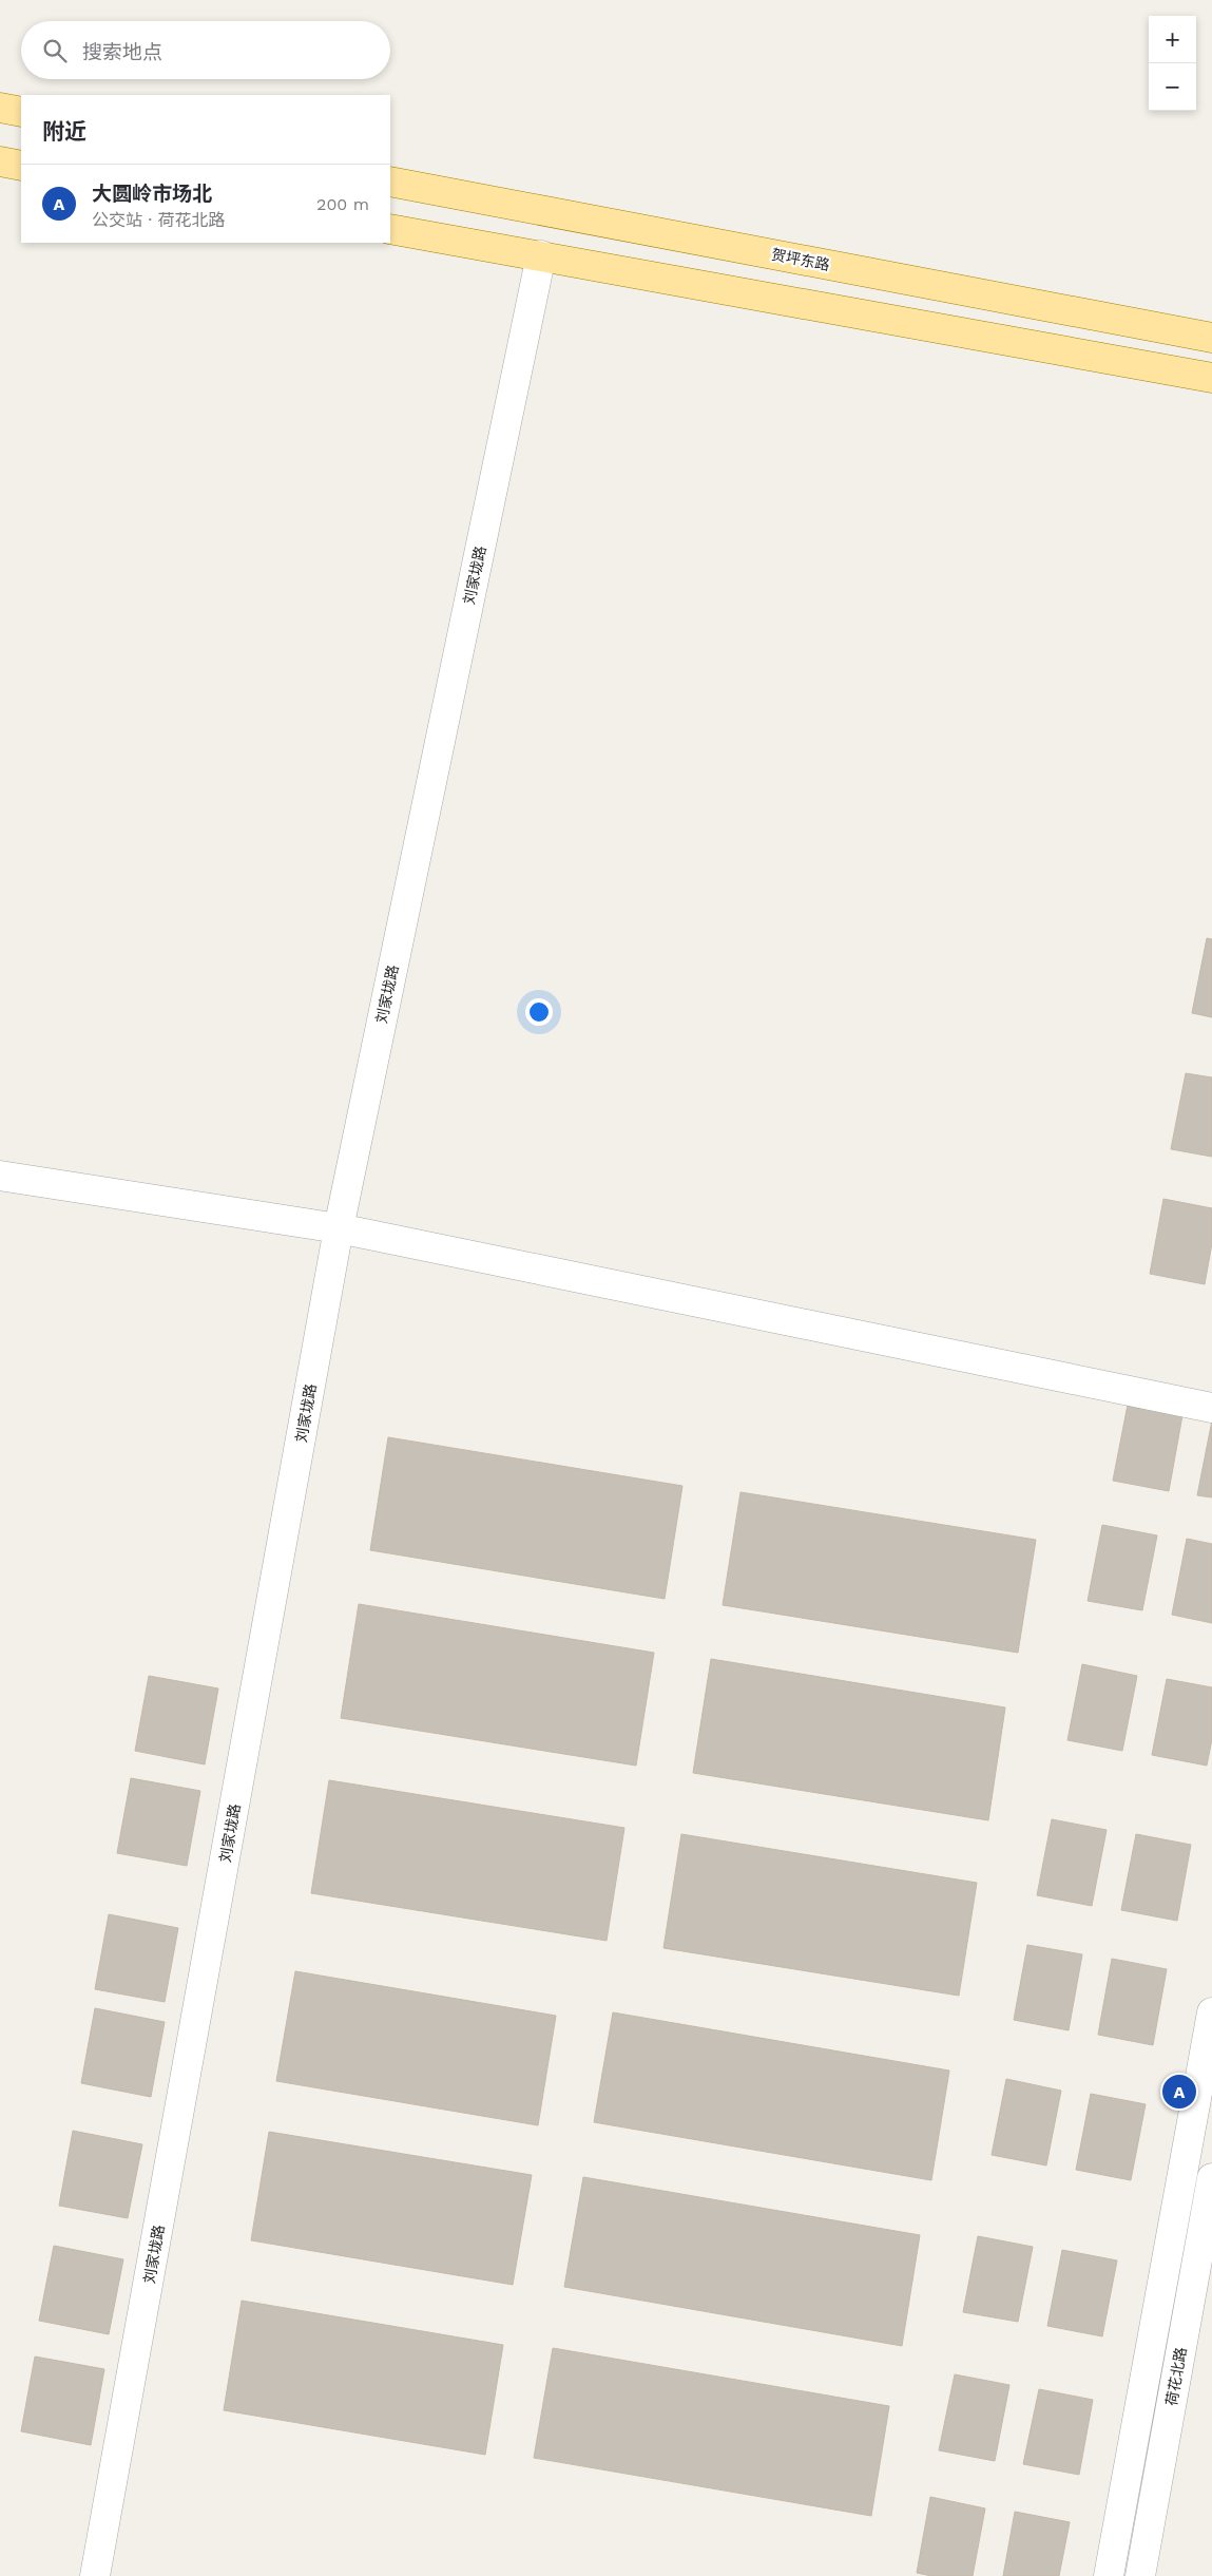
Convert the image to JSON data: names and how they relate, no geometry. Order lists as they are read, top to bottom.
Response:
{
  "streets": {
    "main road": ["贺坪东路"],
    "street": ["刘家垅路", "荷花北路"]
  },
  "page": {
    "map_buttons": ["+", "−"],
    "search": "搜索地点",
    "heading": "附近",
    "list": [
      {
        "mark": "A",
        "name": "大圆岭市场北",
        "note": "公交站 · 荷花北路",
        "value": "200 m"
      }
    ],
    "pins": "A"
  }
}
